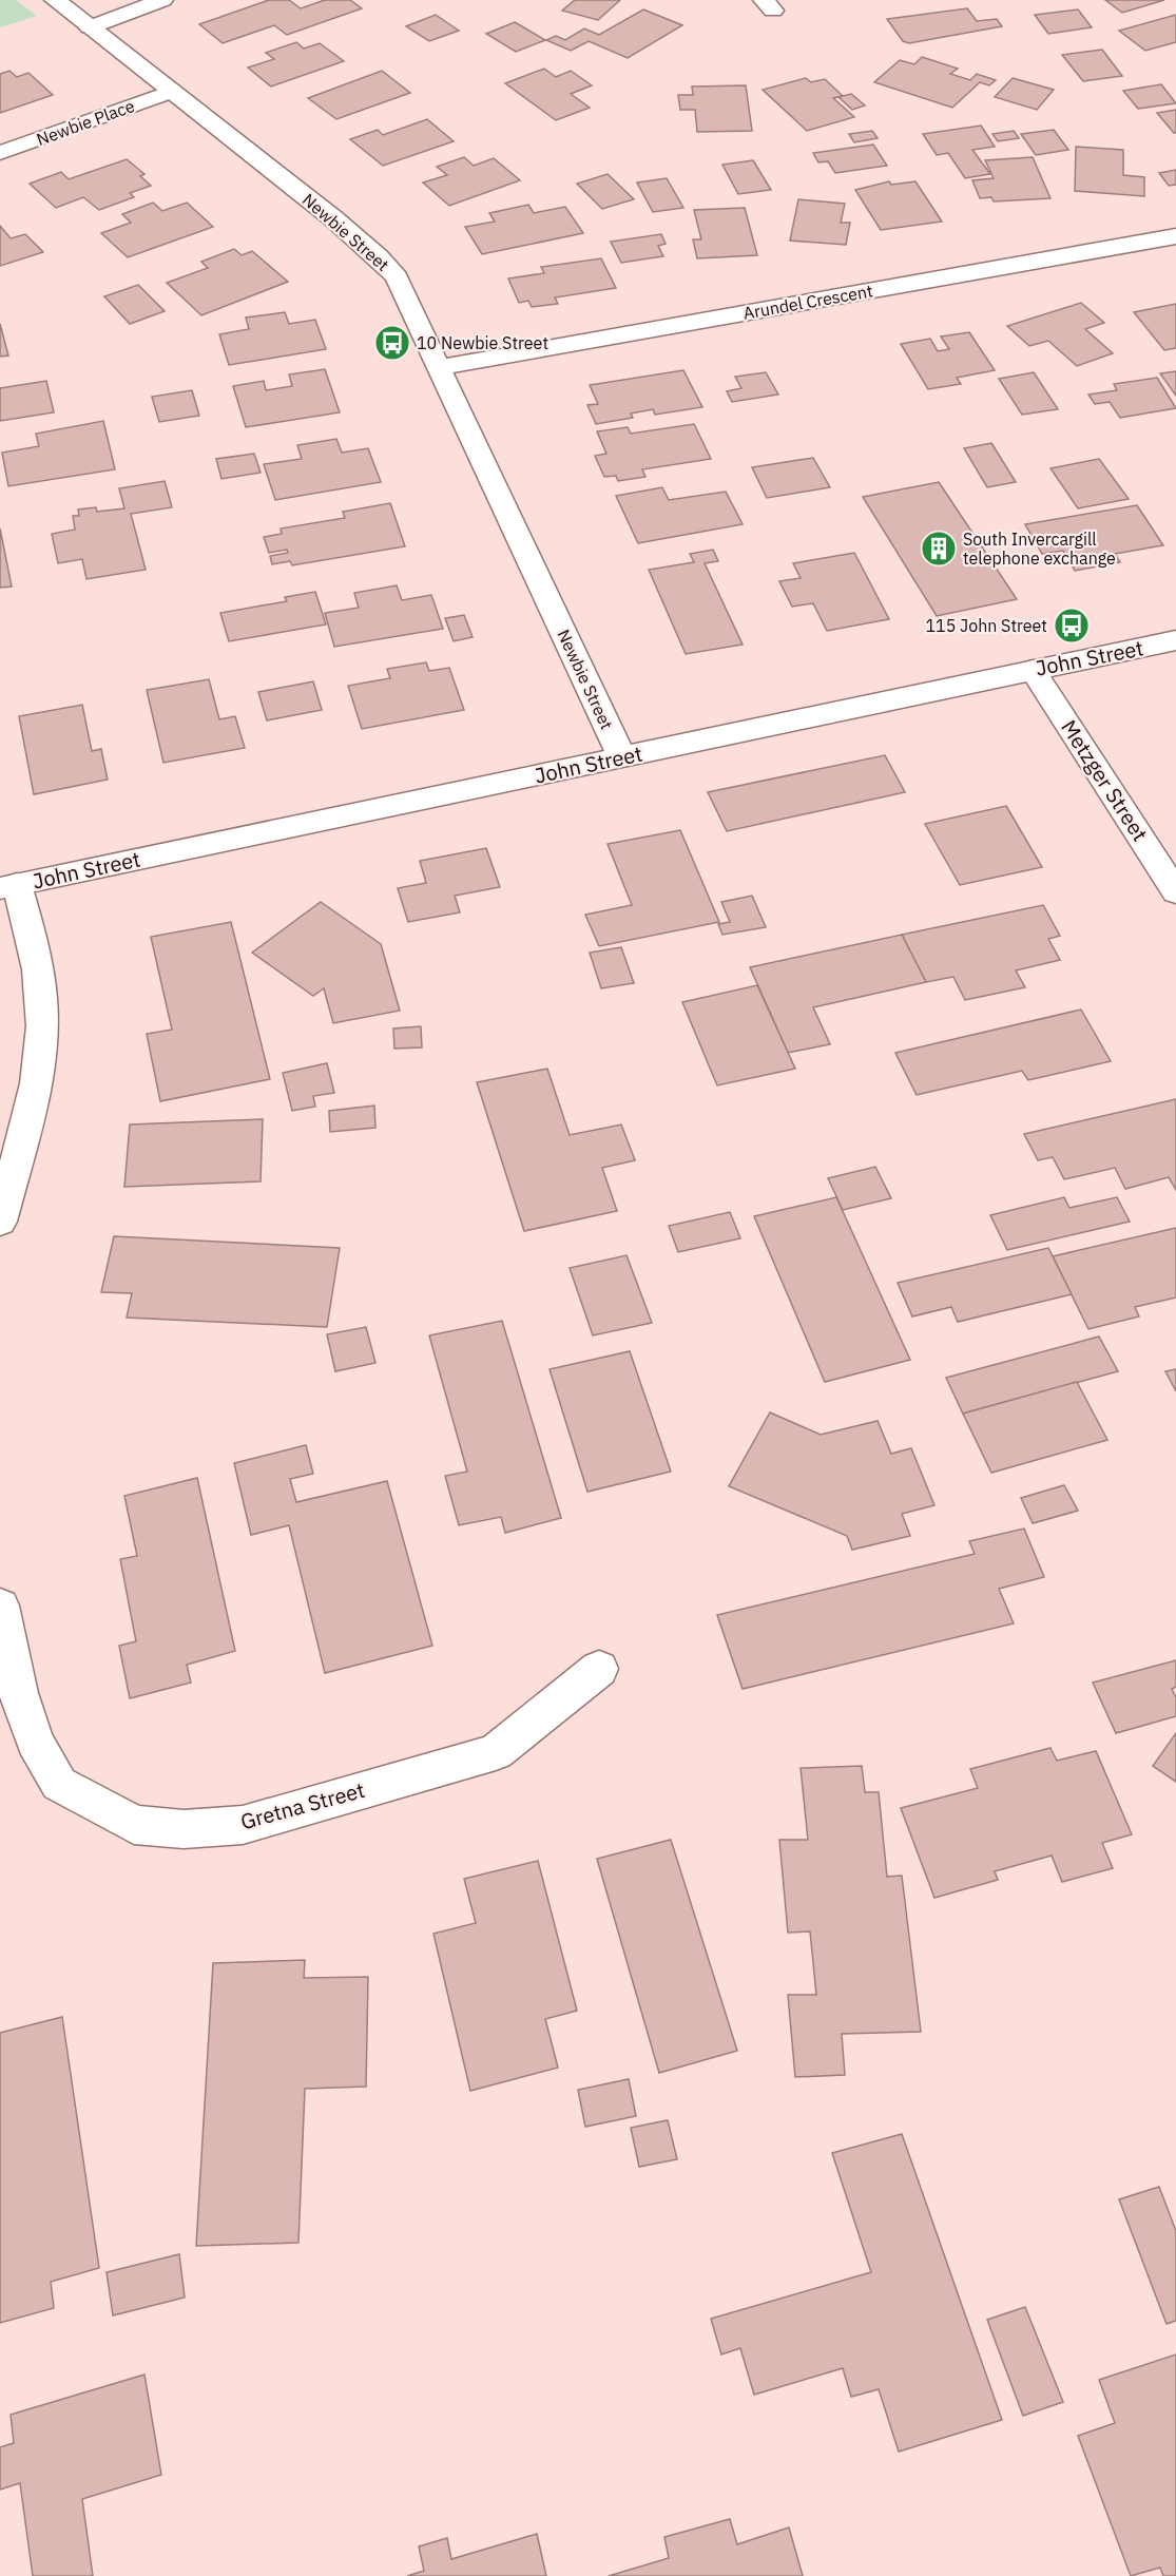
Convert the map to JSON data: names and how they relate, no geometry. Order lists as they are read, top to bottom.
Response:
{
  "streets": {
    "street": [
      "Newbie Place",
      "Newbie Street",
      "Arundel Crescent",
      "John Street",
      "Metzger Street",
      "Gretna Street"
    ]
  },
  "crossings": [
    ["Newbie Place", "Newbie Street"],
    ["Newbie Street", "Arundel Crescent"],
    ["Newbie Street", "John Street"],
    ["John Street", "Metzger Street"]
  ],
  "places": {
    "bus stop": ["10 Newbie Street", "115 John Street"],
    "building": ["South Invercargill telephone exchange"]
  }
}
